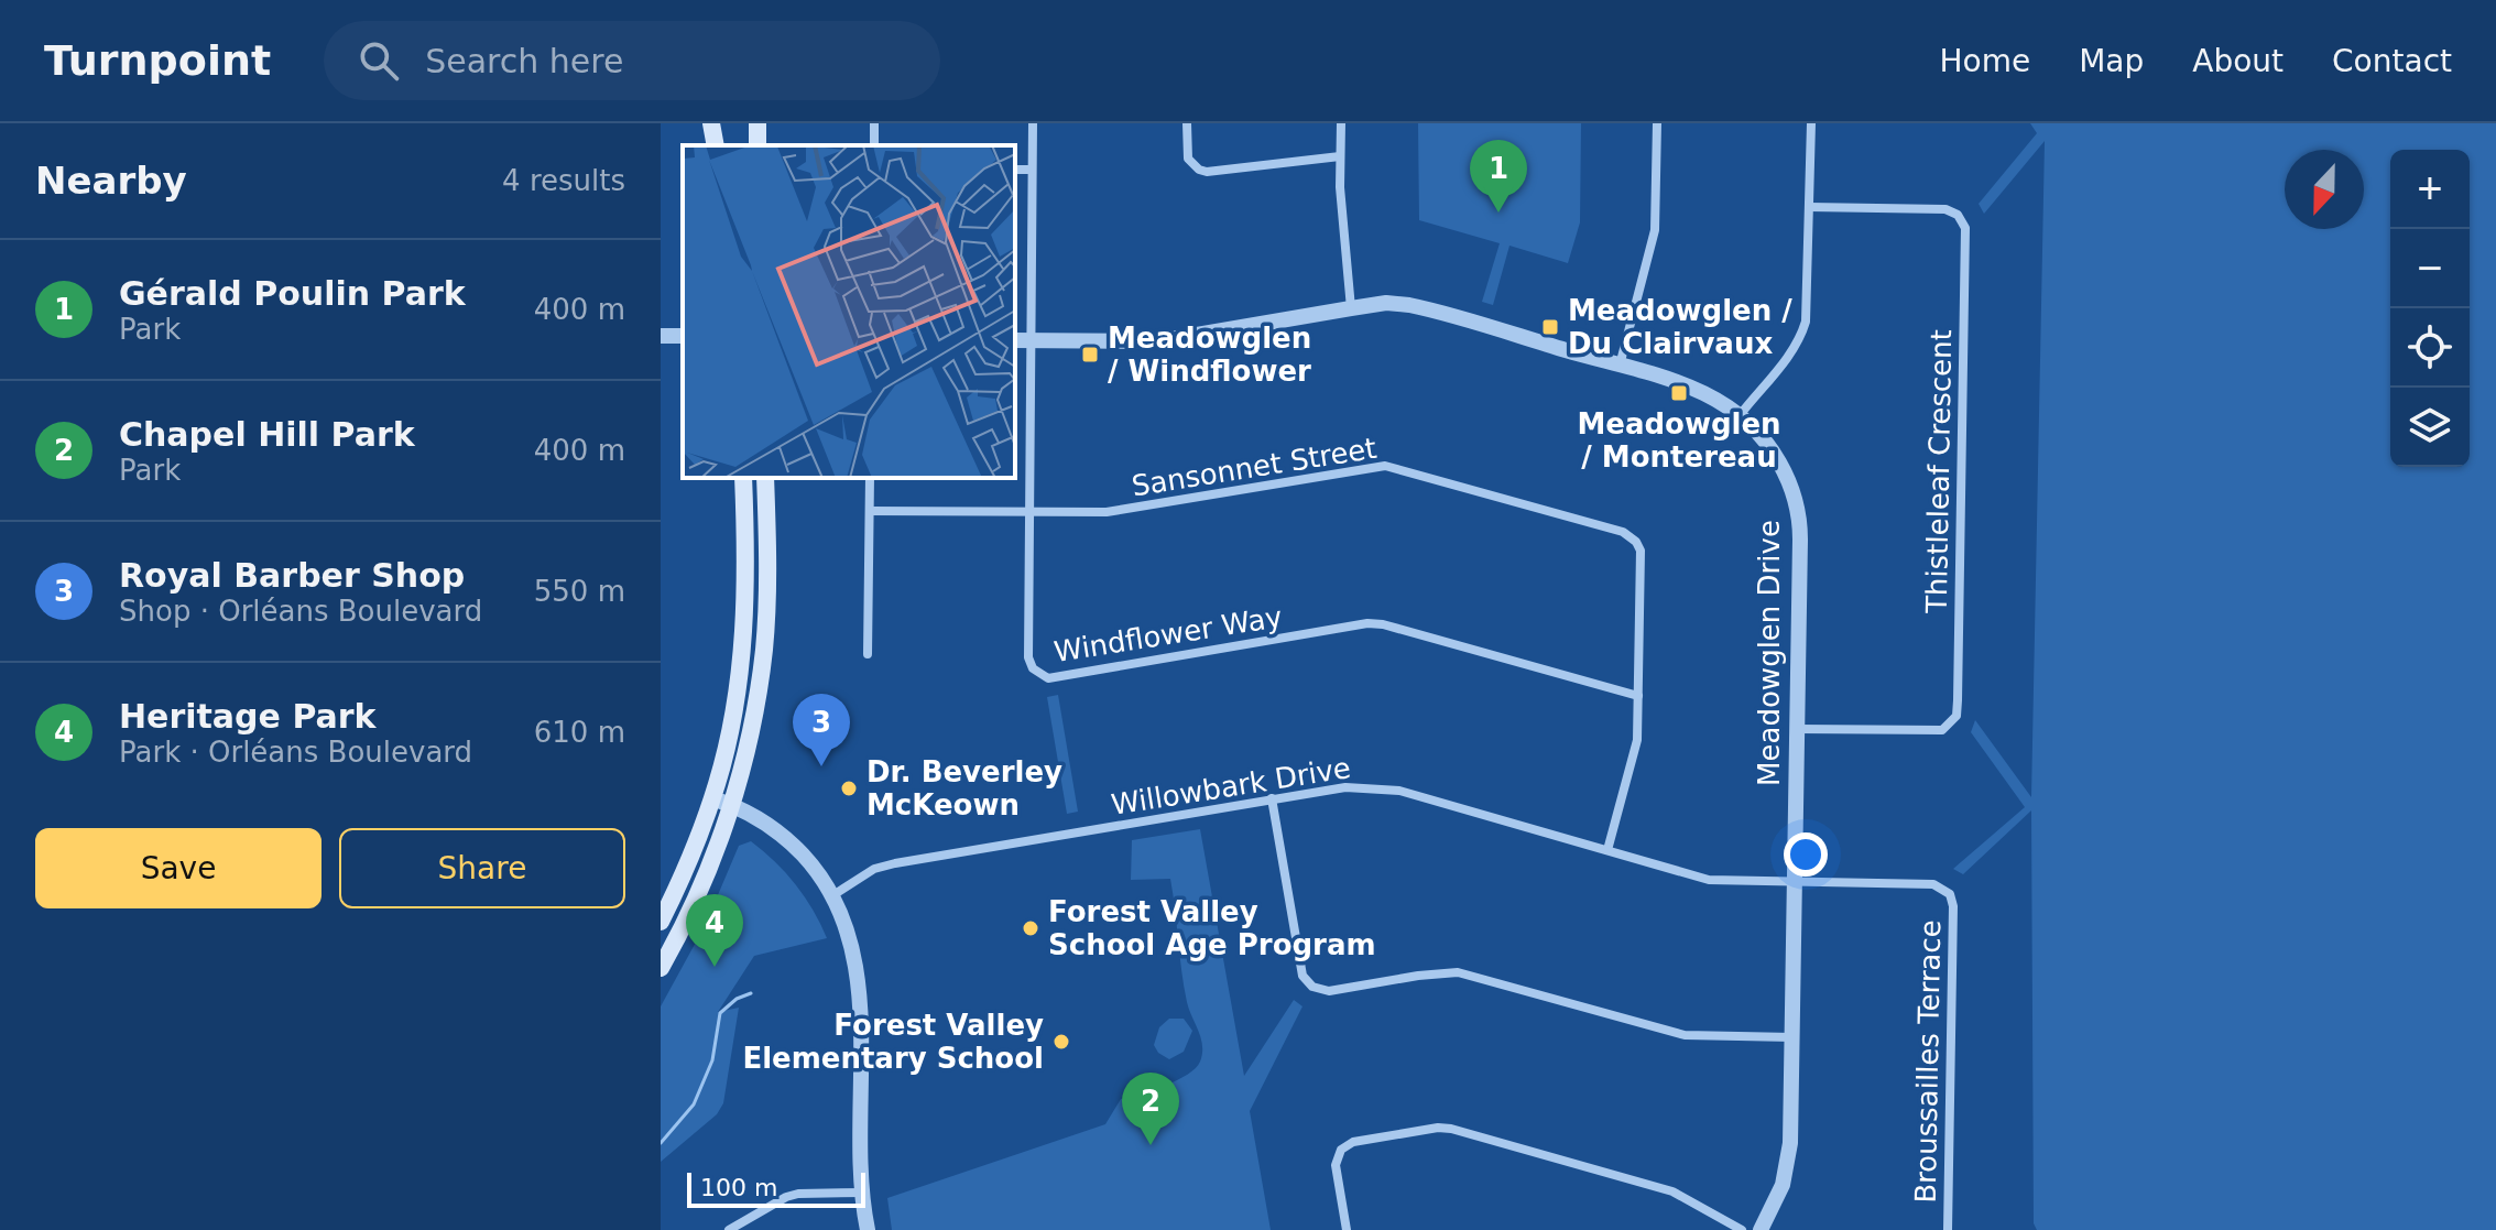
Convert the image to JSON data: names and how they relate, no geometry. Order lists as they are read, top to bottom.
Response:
{
  "streets": {
    "street": [
      "Sansonnet Street",
      "Thistleleaf Crescent",
      "Windflower Way",
      "Meadowglen Drive",
      "Willowbark Drive",
      "Broussailles Terrace"
    ]
  },
  "crossings": [
    ["Sansonnet Street", "Windflower Way"],
    ["Sansonnet Street", "Willowbark Drive"],
    ["Thistleleaf Crescent", "Meadowglen Drive"],
    ["Windflower Way", "Meadowglen Drive"],
    ["Meadowglen Drive", "Willowbark Drive"],
    ["Meadowglen Drive", "Broussailles Terrace"],
    ["Willowbark Drive", "Broussailles Terrace"]
  ],
  "places": {
    "transit": ["Meadowglen / Du Clairvaux", "Meadowglen / Windflower", "Meadowglen / Montereau"],
    "other": ["Dr. Beverley McKeown", "Forest Valley School Age Program", "Forest Valley Elementary School"]
  },
  "scale_bar": "100 m",
  "north": "bottom",
  "page": {
    "header": "Turnpoint",
    "search": "Search here",
    "nav": [
      "Home",
      "Map",
      "About",
      "Contact"
    ],
    "heading": ["Nearby", "4 results"],
    "pins": [
      "1",
      "3",
      "4",
      "2"
    ],
    "map_buttons": ["+", "−"],
    "list": [
      {
        "mark": "1",
        "name": "Gérald Poulin Park",
        "note": "Park",
        "value": "400 m"
      },
      {
        "mark": "2",
        "name": "Chapel Hill Park",
        "note": "Park",
        "value": "400 m"
      },
      {
        "mark": "3",
        "name": "Royal Barber Shop",
        "note": "Shop · Orléans Boulevard",
        "value": "550 m"
      },
      {
        "mark": "4",
        "name": "Heritage Park",
        "note": "Park · Orléans Boulevard",
        "value": "610 m"
      }
    ],
    "buttons": ["Save", "Share"],
    "scale": "100 m"
  }
}
